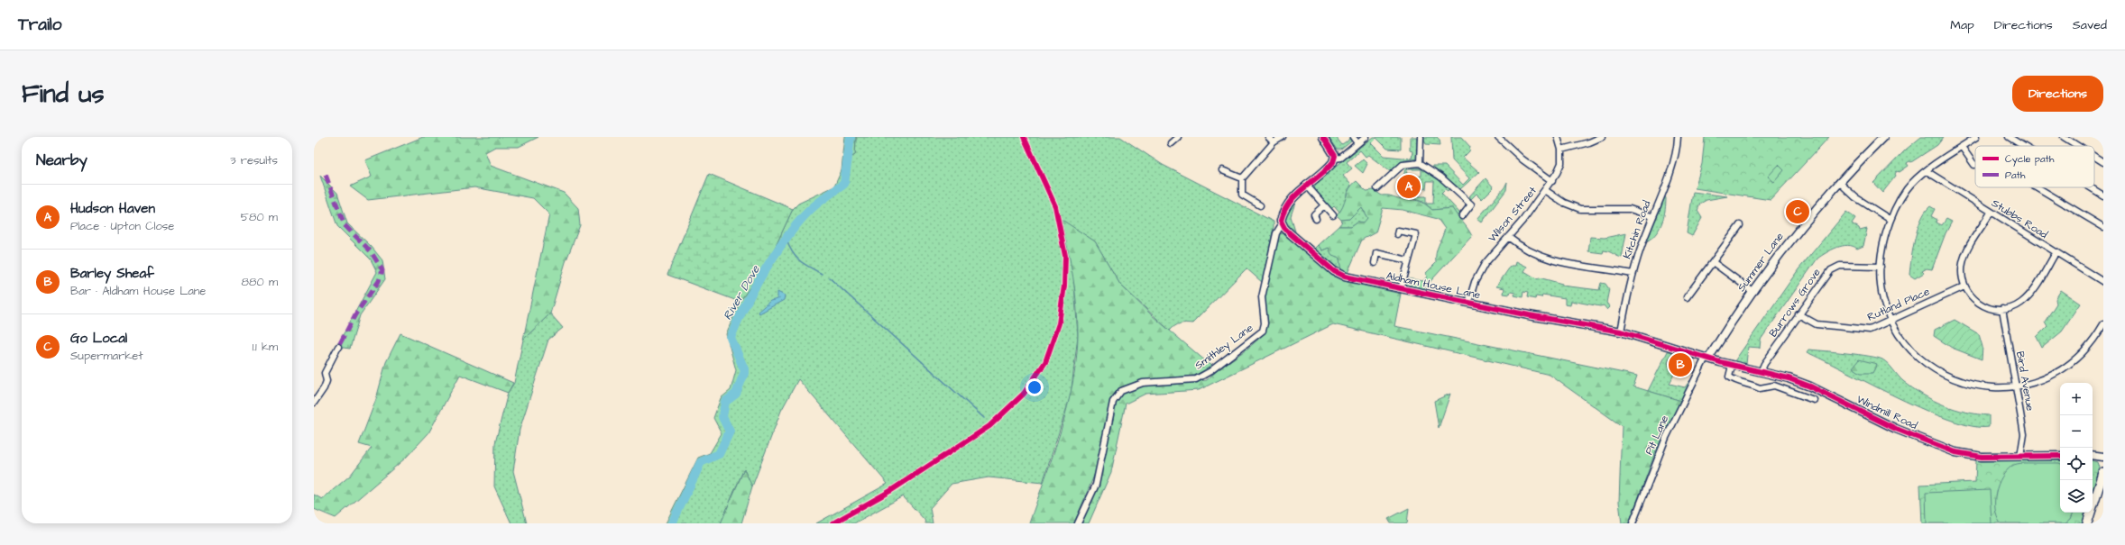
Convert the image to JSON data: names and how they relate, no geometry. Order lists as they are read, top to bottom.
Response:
{
  "streets": {
    "street": [
      "Wilson Street",
      "Stubbs Road",
      "Kitchin Road",
      "Summer Lane",
      "Aldham House Lane",
      "Burrows Grove",
      "Rutland Place",
      "Smithley Lane",
      "Bird Avenue",
      "Windmill Road",
      "Pit Lane"
    ]
  },
  "crossings": [
    ["Wilson Street", "Aldham House Lane"],
    ["Stubbs Road", "Rutland Place"],
    ["Stubbs Road", "Bird Avenue"],
    ["Kitchin Road", "Aldham House Lane"],
    ["Summer Lane", "Aldham House Lane"],
    ["Summer Lane", "Windmill Road"],
    ["Summer Lane", "Pit Lane"],
    ["Aldham House Lane", "Smithley Lane"],
    ["Aldham House Lane", "Windmill Road"],
    ["Aldham House Lane", "Pit Lane"],
    ["Burrows Grove", "Rutland Place"],
    ["Burrows Grove", "Windmill Road"],
    ["Rutland Place", "Bird Avenue"],
    ["Bird Avenue", "Windmill Road"],
    ["Windmill Road", "Pit Lane"]
  ],
  "water": ["River Dove"],
  "legend": ["Cycle path", "Path"],
  "page": {
    "header": "Trailo",
    "nav": ["Map", "Directions", "Saved"],
    "buttons": "Directions",
    "title": "Find us",
    "heading": ["Nearby", "3 results"],
    "pins": ["A", "C", "B"],
    "list": [
      {
        "mark": "A",
        "name": "Hudson Haven",
        "note": "Place · Upton Close",
        "value": "580 m"
      },
      {
        "mark": "B",
        "name": "Barley Sheaf",
        "note": "Bar · Aldham House Lane",
        "value": "880 m"
      },
      {
        "mark": "C",
        "name": "Go Local",
        "note": "Supermarket",
        "value": "1.1 km"
      }
    ],
    "map_buttons": ["+", "−"]
  }
}
